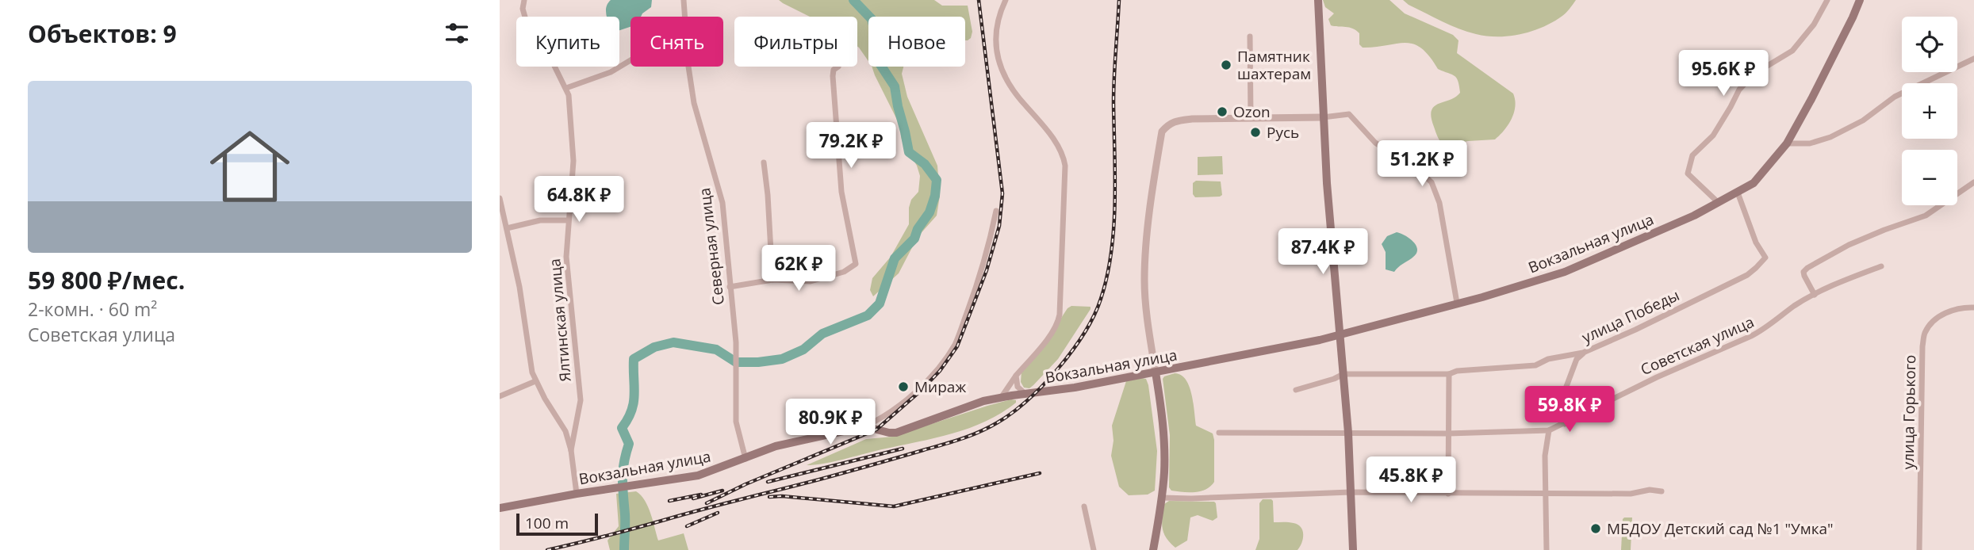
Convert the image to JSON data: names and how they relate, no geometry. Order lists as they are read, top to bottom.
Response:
{
  "streets": {
    "main road": ["Вокзальная улица"],
    "street": [
      "Северная улица",
      "улица Победы",
      "Ялтинская улица",
      "Советская улица",
      "улица Горького"
    ]
  },
  "crossings": [
    ["Вокзальная улица", "Северная улица"],
    ["Вокзальная улица", "улица Победы"]
  ],
  "places": [
    "Памятник шахтерам",
    "Ozon",
    "Русь",
    "Мираж",
    "МБДОУ Детский сад №1 \"Умка\""
  ],
  "scale_bar": "100 m",
  "page": {
    "heading": "Объектов: 9",
    "map_buttons": ["+", "−"],
    "chip": [
      "Купить",
      "Снять",
      "Фильтры",
      "Новое"
    ],
    "price": [
      "95.6K ₽",
      "79.2K ₽",
      "51.2K ₽",
      "64.8K ₽",
      "87.4K ₽",
      "62K ₽",
      "59.8K ₽",
      "80.9K ₽",
      "45.8K ₽"
    ],
    "list": [
      {
        "name": "59 800 ₽/мес.",
        "note": "2-комн. · 60 m² · Советская улица"
      }
    ],
    "scale": "100 m"
  }
}
